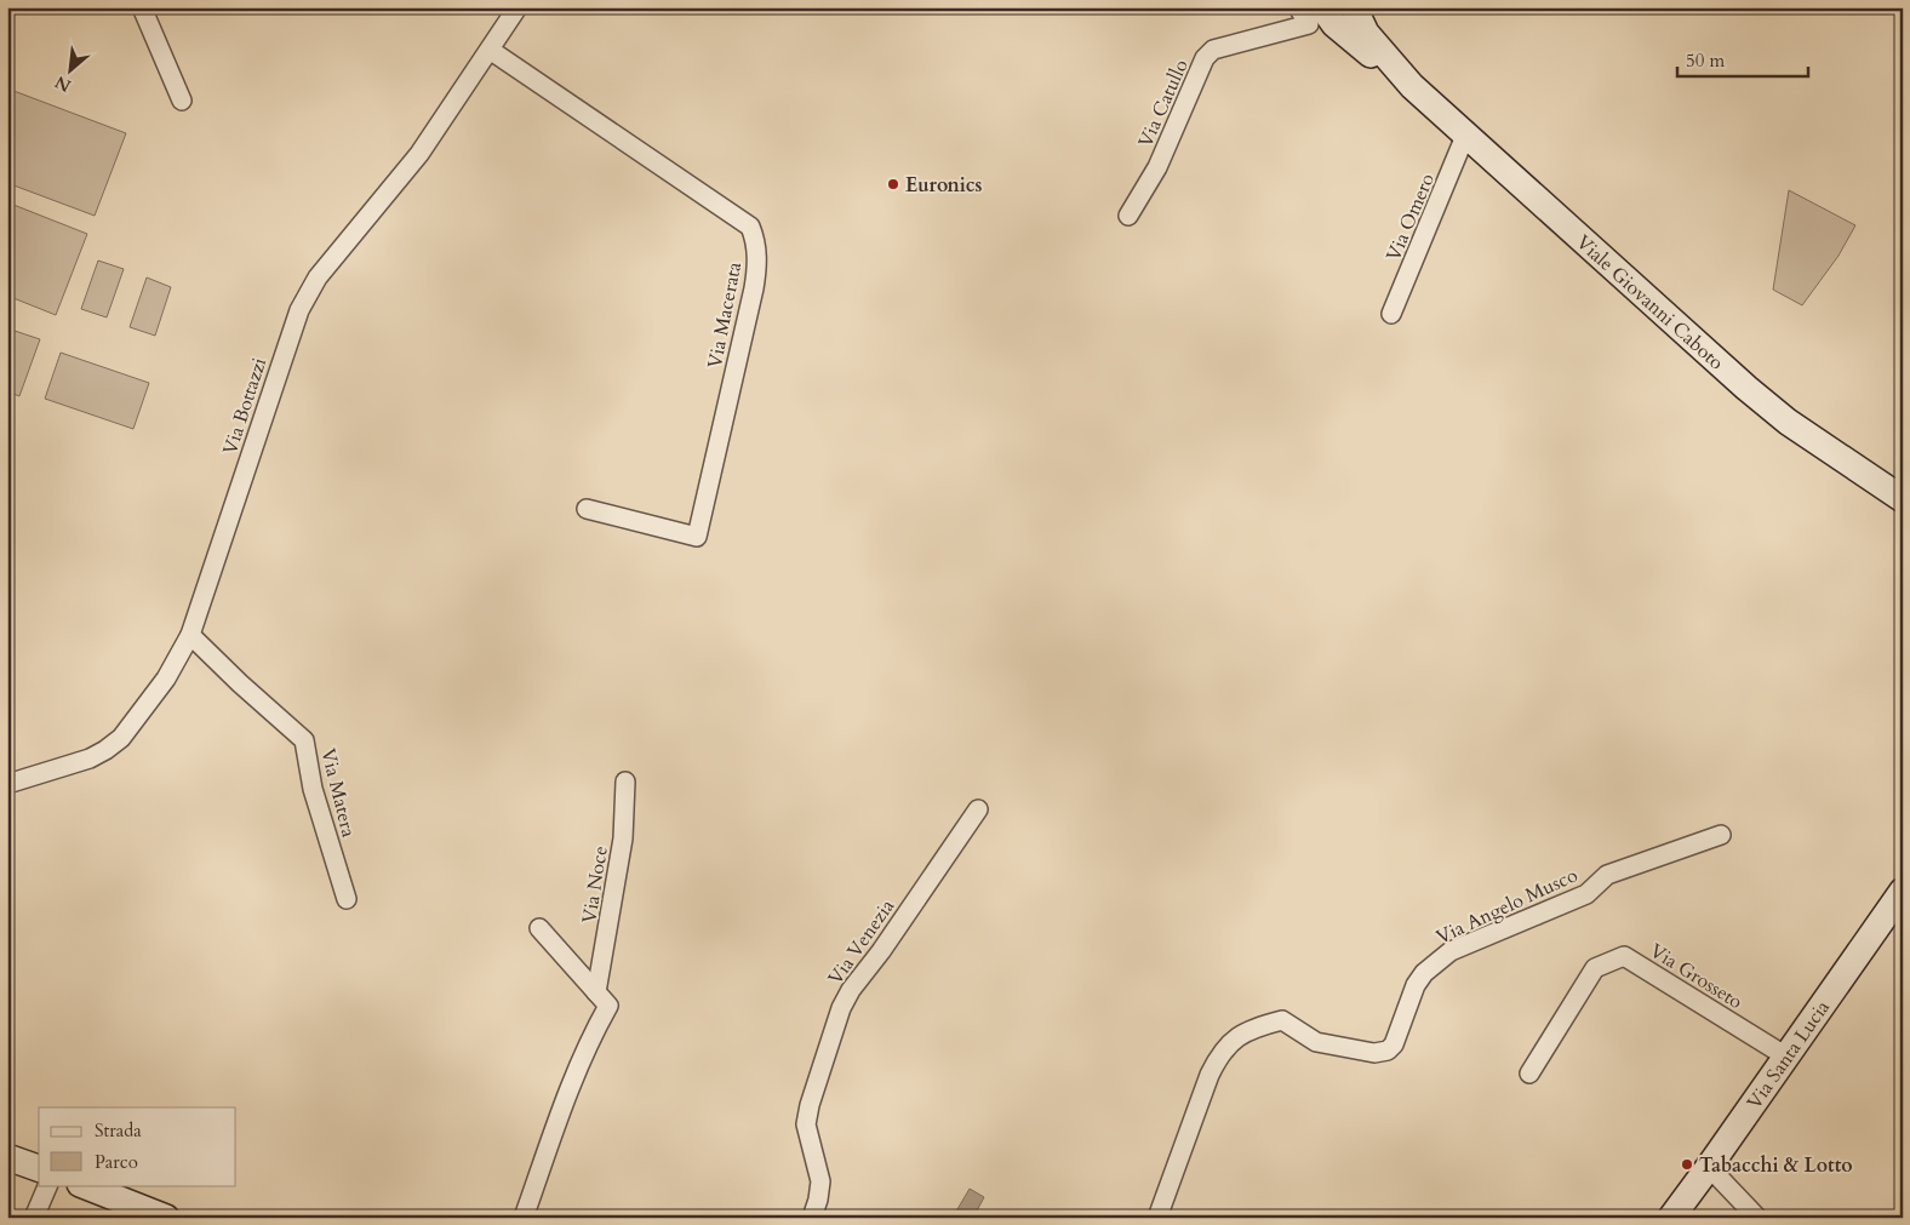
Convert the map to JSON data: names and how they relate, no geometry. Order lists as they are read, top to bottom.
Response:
{
  "streets": {
    "main road": ["Viale Giovanni Caboto", "Via Santa Lucia"],
    "street": [
      "Via Catullo",
      "Via Omero",
      "Via Macerata",
      "Via Bottazzi",
      "Via Matera",
      "Via Noce",
      "Via Angelo Musco",
      "Via Venezia",
      "Via Grosseto"
    ]
  },
  "crossings": [
    ["Via Omero", "Viale Giovanni Caboto"],
    ["Via Macerata", "Via Bottazzi"],
    ["Via Bottazzi", "Via Matera"],
    ["Via Grosseto", "Via Santa Lucia"]
  ],
  "places": ["Euronics", "Tabacchi & Lotto"],
  "legend": ["Strada", "Parco"],
  "scale_bar": "50 m",
  "north": "bottom left"
}
